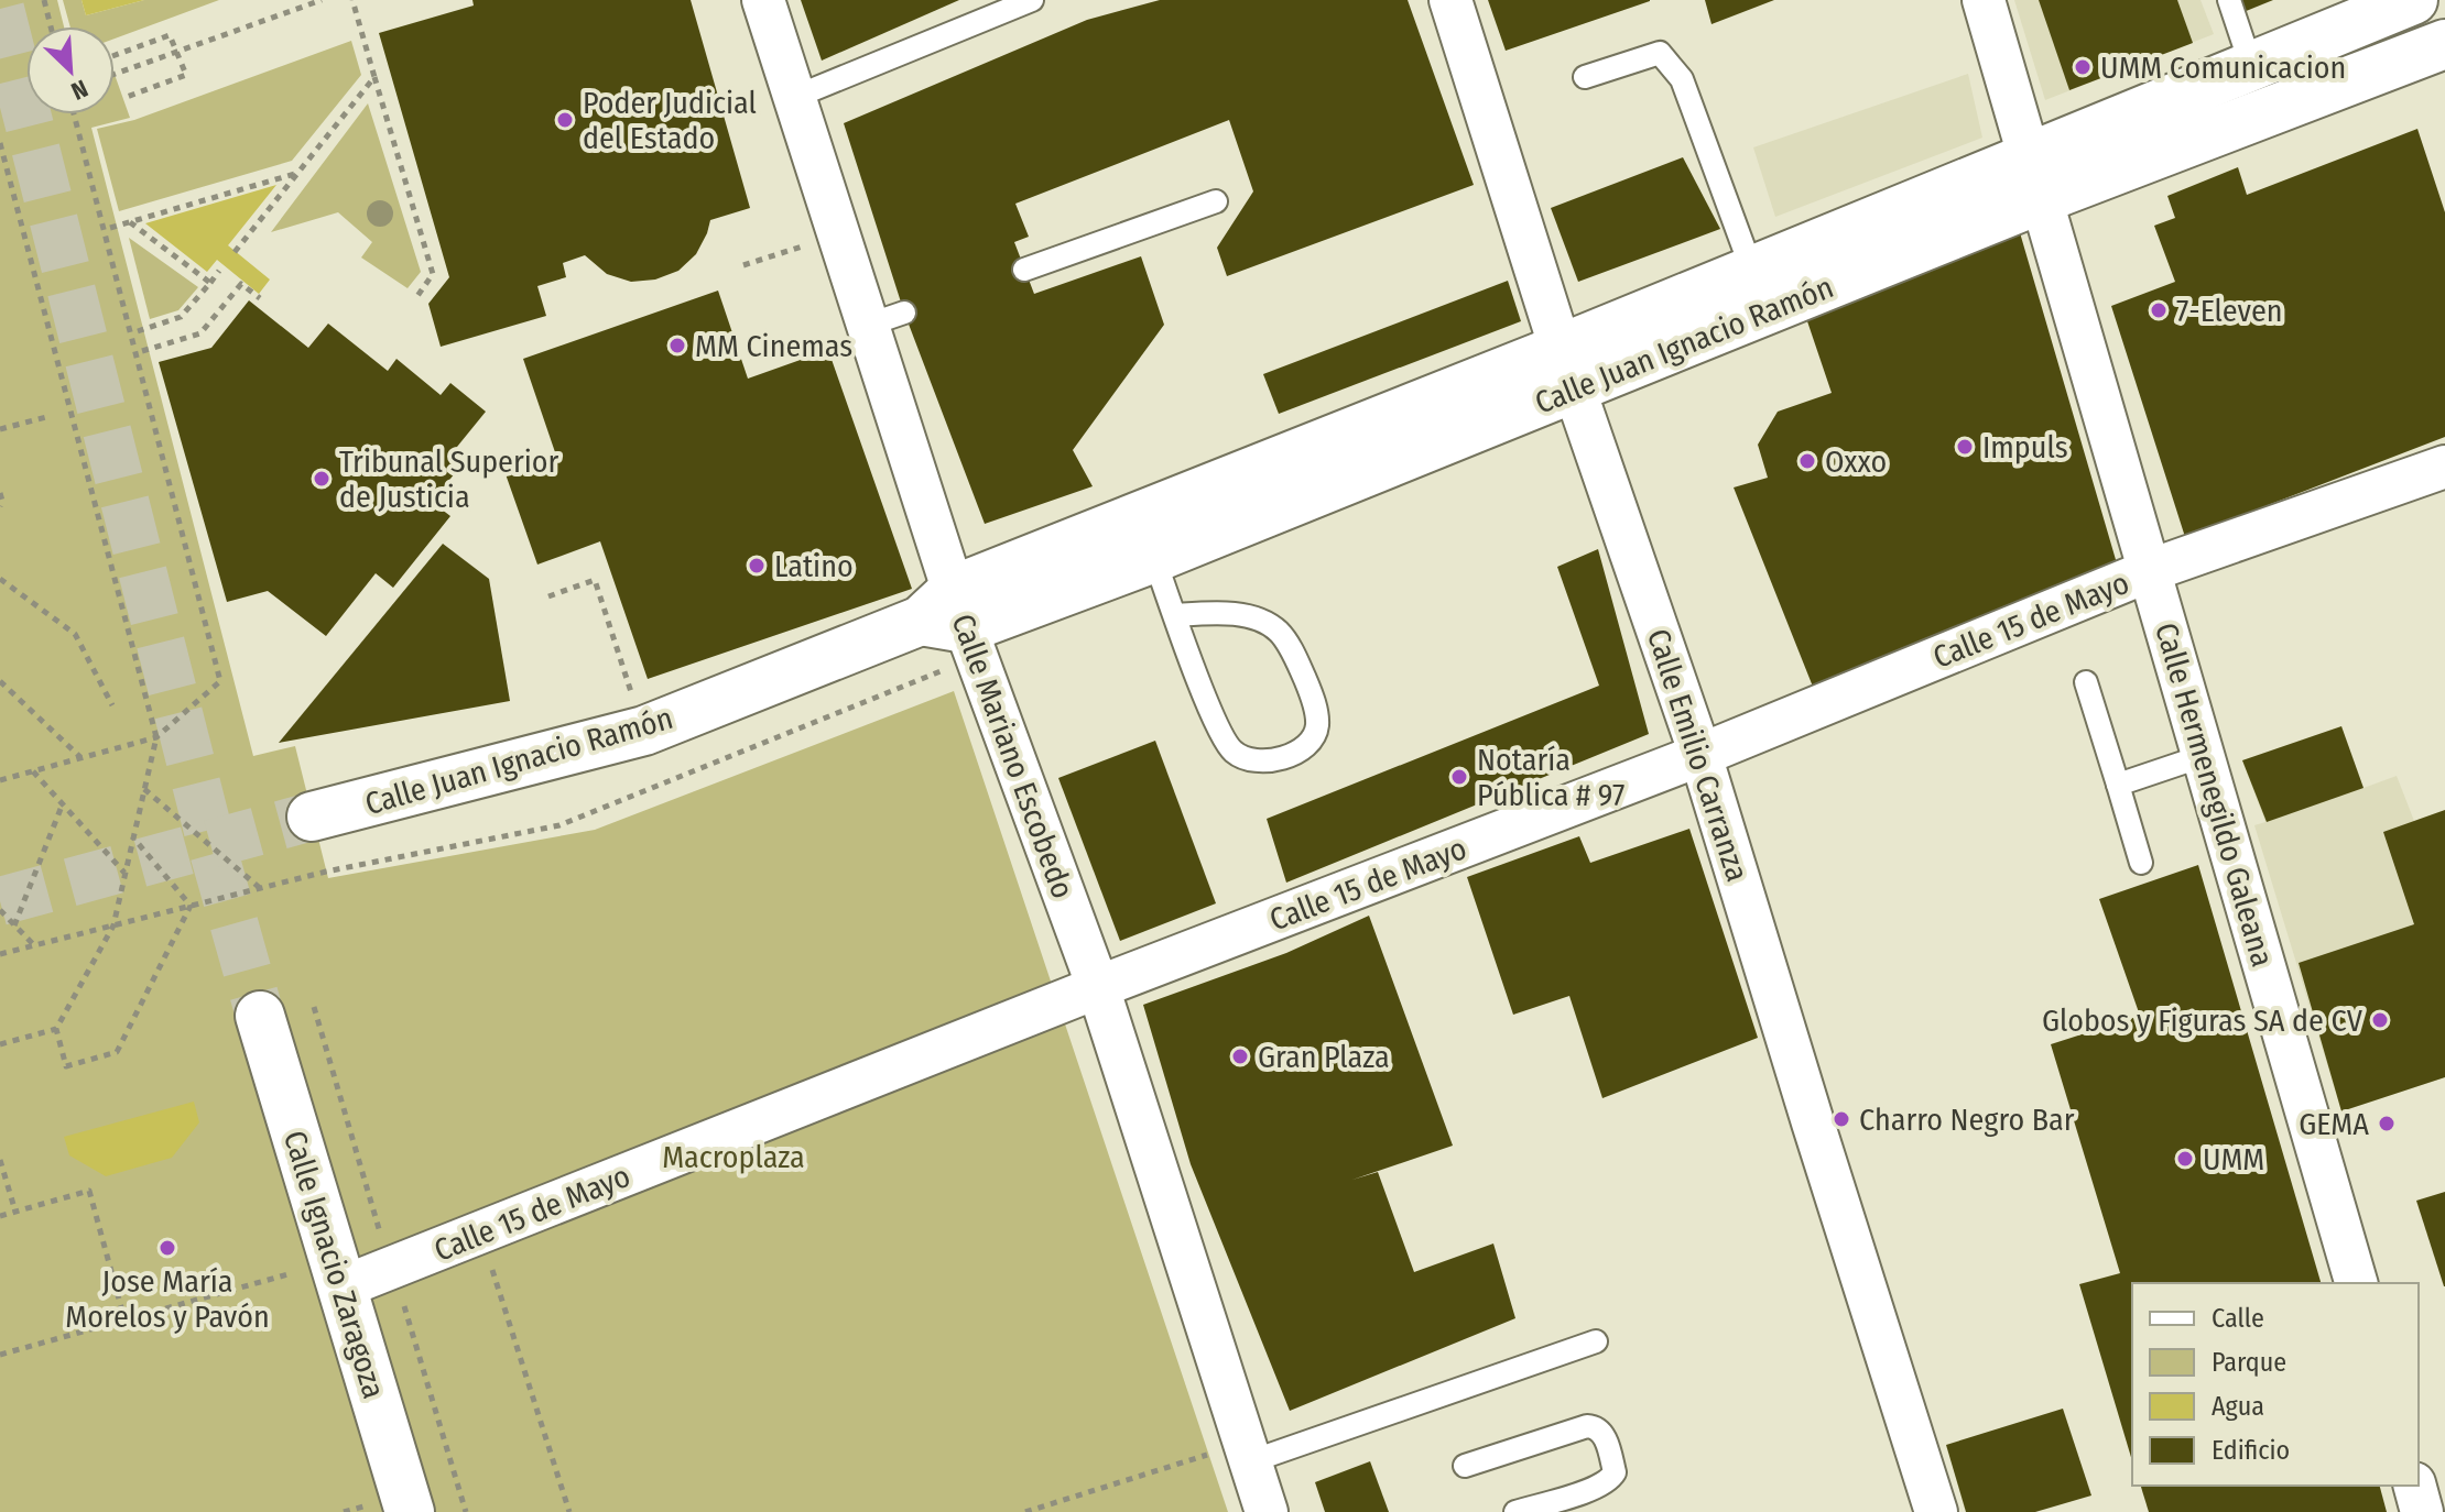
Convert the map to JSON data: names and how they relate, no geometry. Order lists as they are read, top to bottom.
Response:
{
  "streets": {
    "street": [
      "Calle Juan Ignacio Ramón",
      "Calle 15 de Mayo",
      "Calle Emilio Carranza",
      "Calle Mariano Escobedo",
      "Calle Hermenegildo Galeana",
      "Calle Ignacio Zaragoza"
    ]
  },
  "crossings": [
    ["Calle Juan Ignacio Ramón", "Calle Emilio Carranza"],
    ["Calle Juan Ignacio Ramón", "Calle Mariano Escobedo"],
    ["Calle Juan Ignacio Ramón", "Calle Hermenegildo Galeana"],
    ["Calle 15 de Mayo", "Calle Emilio Carranza"],
    ["Calle 15 de Mayo", "Calle Mariano Escobedo"],
    ["Calle 15 de Mayo", "Calle Hermenegildo Galeana"],
    ["Calle 15 de Mayo", "Calle Ignacio Zaragoza"]
  ],
  "parks": ["Macroplaza"],
  "places": [
    "UMM Comunicacion",
    "Poder Judicial del Estado",
    "7-Eleven",
    "MM Cinemas",
    "Impuls",
    "Oxxo",
    "Tribunal Superior de Justicia",
    "Latino",
    "Notaría Pública # 97",
    "Globos y Figuras SA de CV",
    "Gran Plaza",
    "Charro Negro Bar",
    "GEMA",
    "UMM",
    "Jose María Morelos y Pavón"
  ],
  "legend": [
    "Calle",
    "Parque",
    "Agua",
    "Edificio"
  ],
  "north": "bottom right"
}
